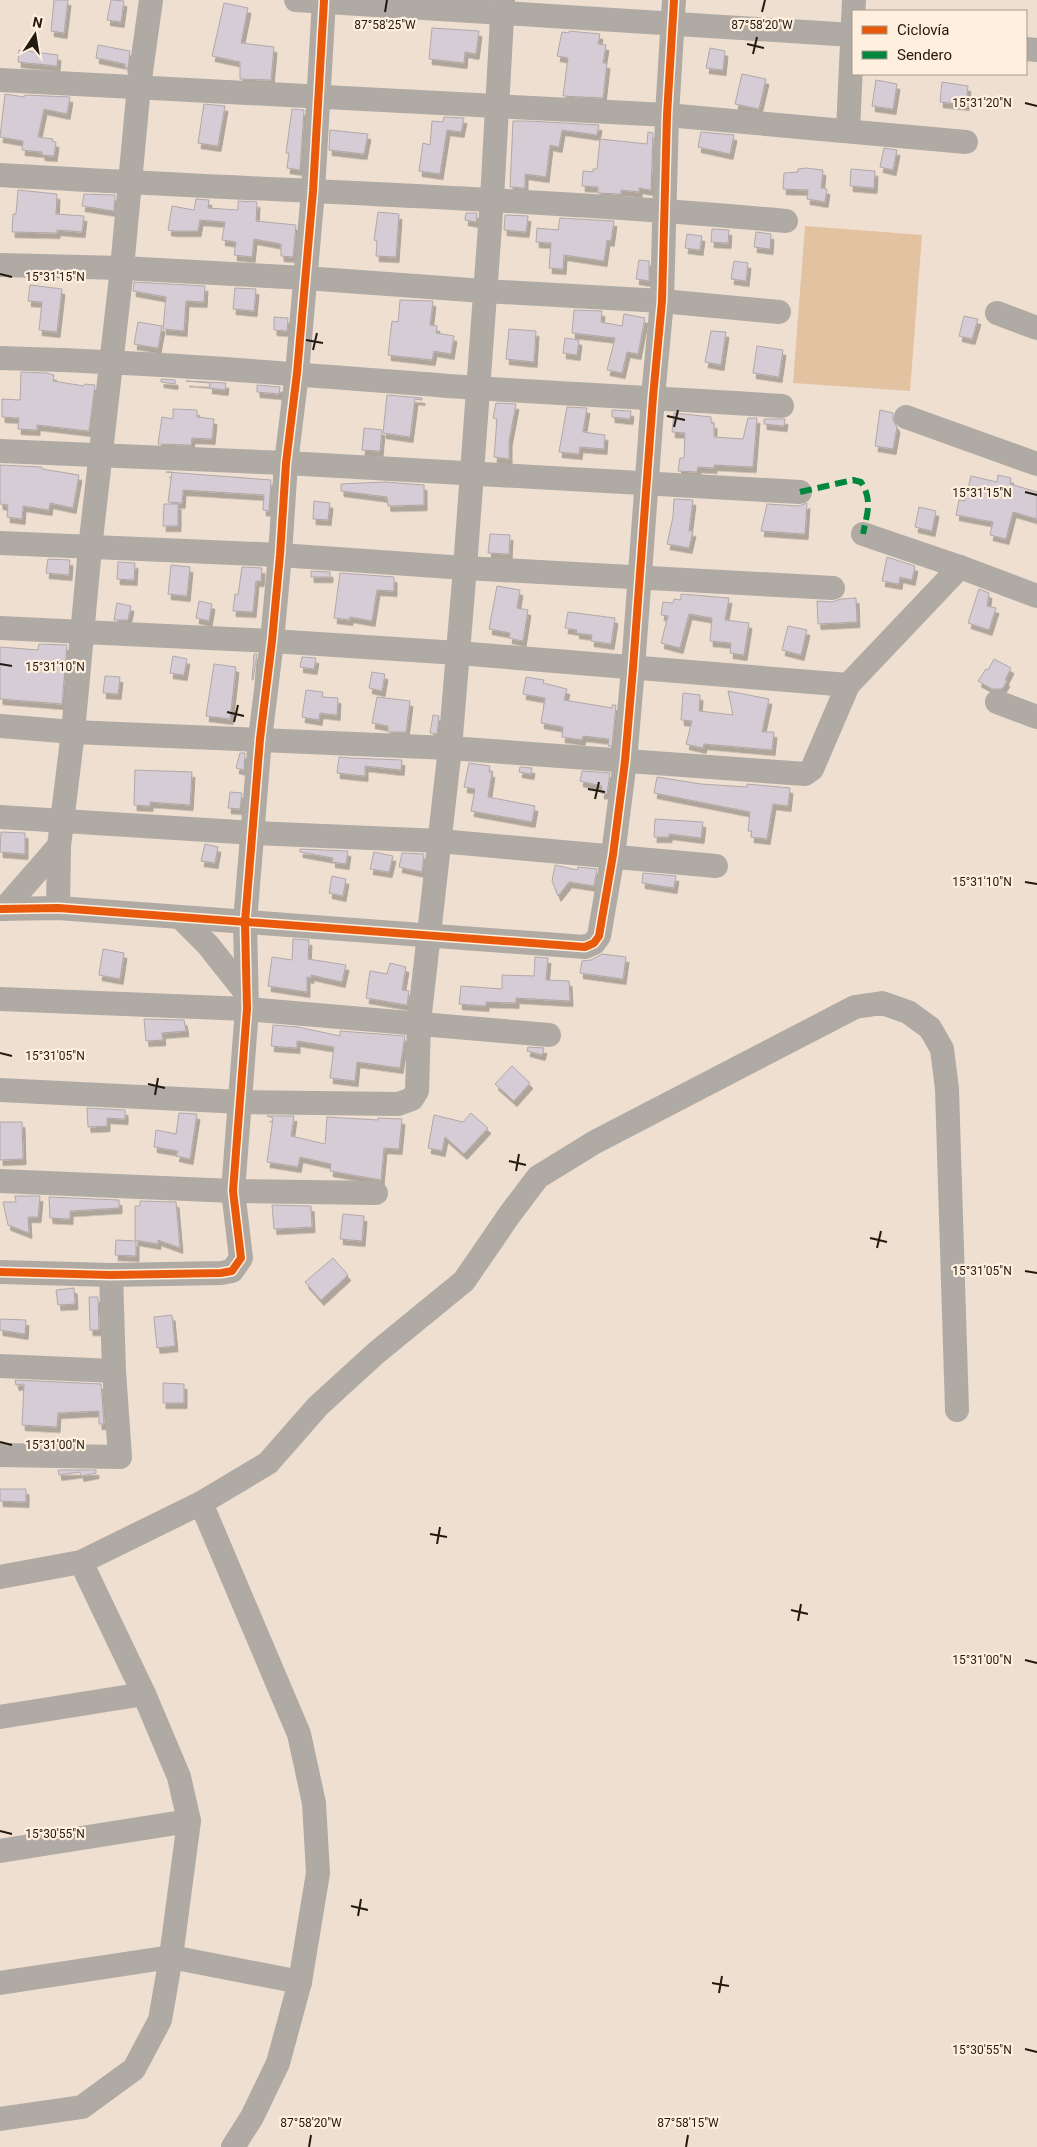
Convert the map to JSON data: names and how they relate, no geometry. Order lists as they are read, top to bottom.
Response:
{
  "legend": ["Ciclovía", "Sendero"],
  "north": "top",
  "coordinates": [
    "87°58'25\"W",
    "87°58'20\"W",
    "15°31'20\"N",
    "15°31'15\"N",
    "15°31'10\"N",
    "15°31'05\"N",
    "15°31'00\"N",
    "15°30'55\"N",
    "87°58'15\"W"
  ]
}
